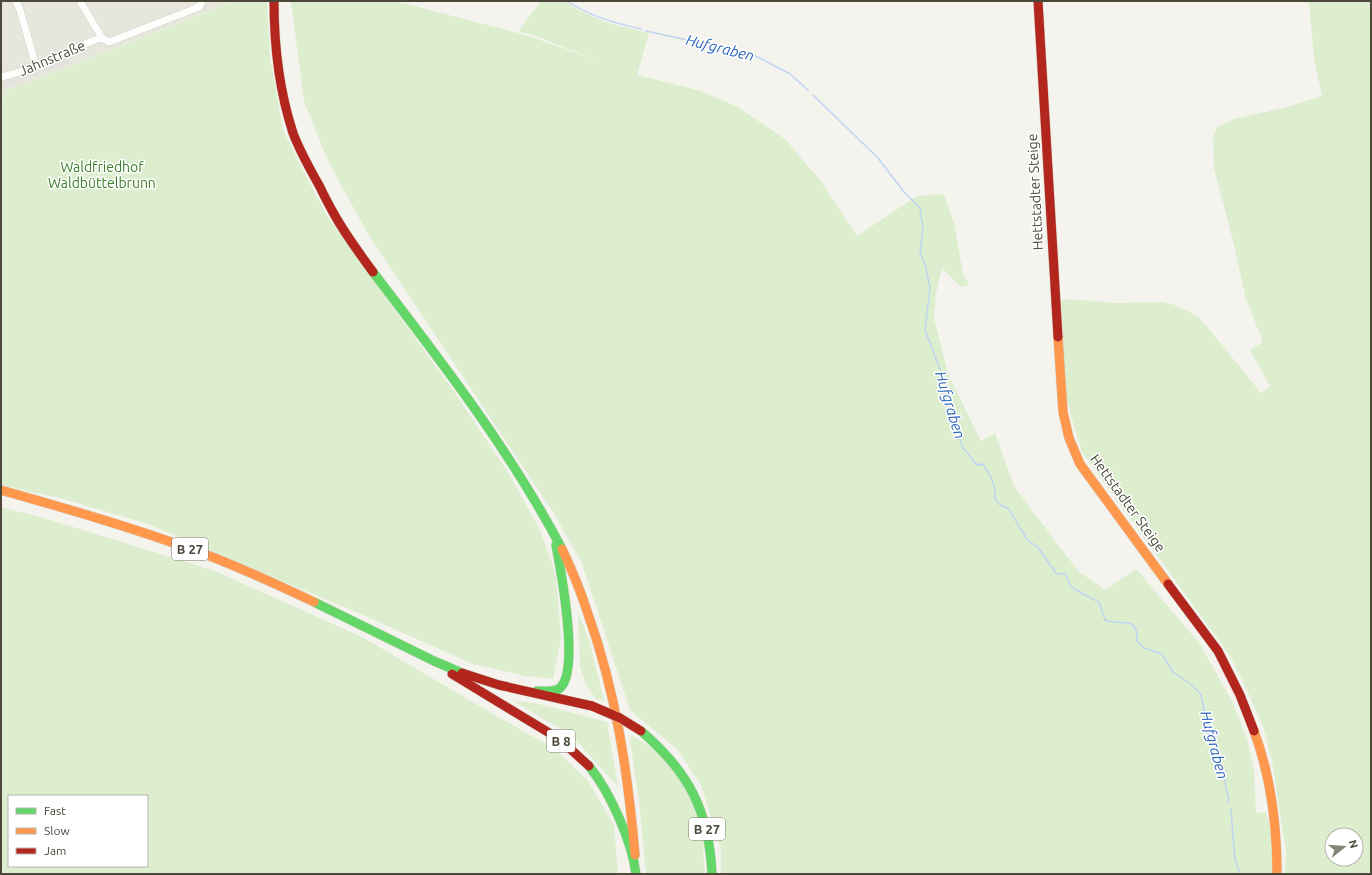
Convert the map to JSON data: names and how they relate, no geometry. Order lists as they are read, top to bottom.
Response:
{
  "streets": {
    "main road": ["Hettstadter Steige", "B 27", "B 8"],
    "street": ["Jahnstraße"]
  },
  "crossings": [
    ["B 27", "B 8"]
  ],
  "water": ["Hufgraben"],
  "parks": ["Waldfriedhof Waldbüttelbrunn"],
  "legend": ["Fast", "Slow", "Jam"],
  "north": "right"
}
